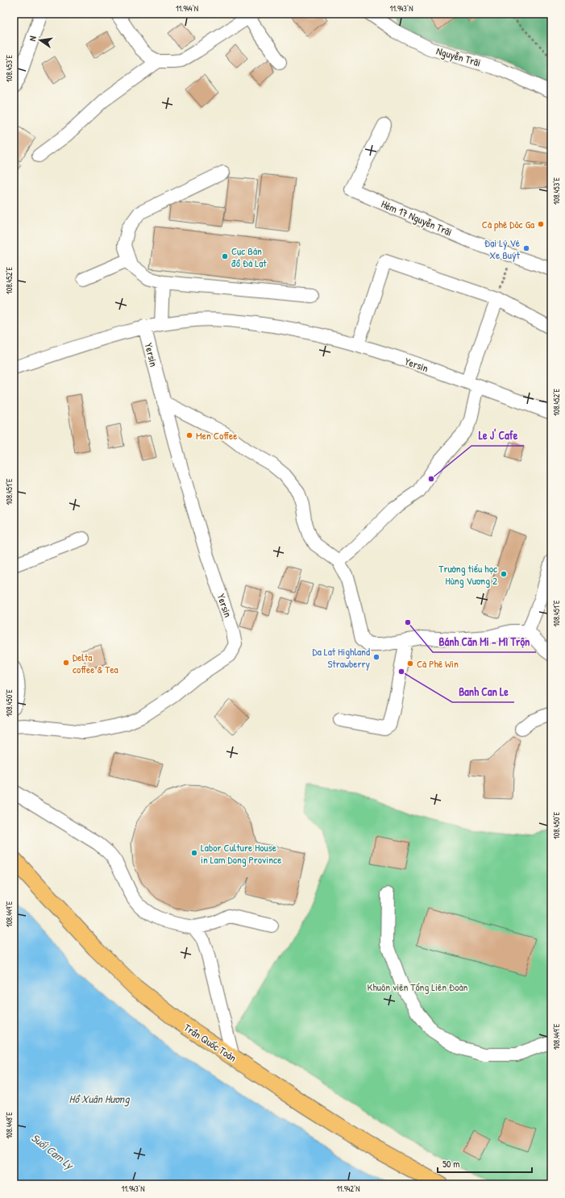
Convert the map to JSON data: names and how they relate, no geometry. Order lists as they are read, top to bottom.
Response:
{
  "streets": {
    "main road": ["Trần Quốc Toản"],
    "street": ["Nguyễn Trãi", "Hẻm 17 Nguyễn Trãi", "Yersin"]
  },
  "water": ["Hồ Xuân Hương", "Suối Cam Ly"],
  "parks": ["Khuôn viên Tổng Liên Đoàn"],
  "places": [
    "Cà phê Dõc Ga",
    "Đại Lý Vé Xe Buýt",
    "Cục Bản đồ Đà Lạt",
    "Men Coffee",
    "Le J' Cafe",
    "Trường tiểu học Hùng Vương 2",
    "Bánh Căn Mi - Mì Trộn",
    "Da Lat Highland Strawberry",
    "Delta coffee & Tea",
    "Cà Phê Win",
    "Banh Can Le",
    "Labor Culture House in Lam Dong Province"
  ],
  "scale_bar": "50 m",
  "north": "left",
  "coordinates": [
    "11.944°N",
    "11.943°N",
    "108.453°E",
    "108.452°E",
    "108.451°E",
    "108.450°E",
    "108.449°E",
    "108.448°E",
    "11.942°N"
  ]
}
